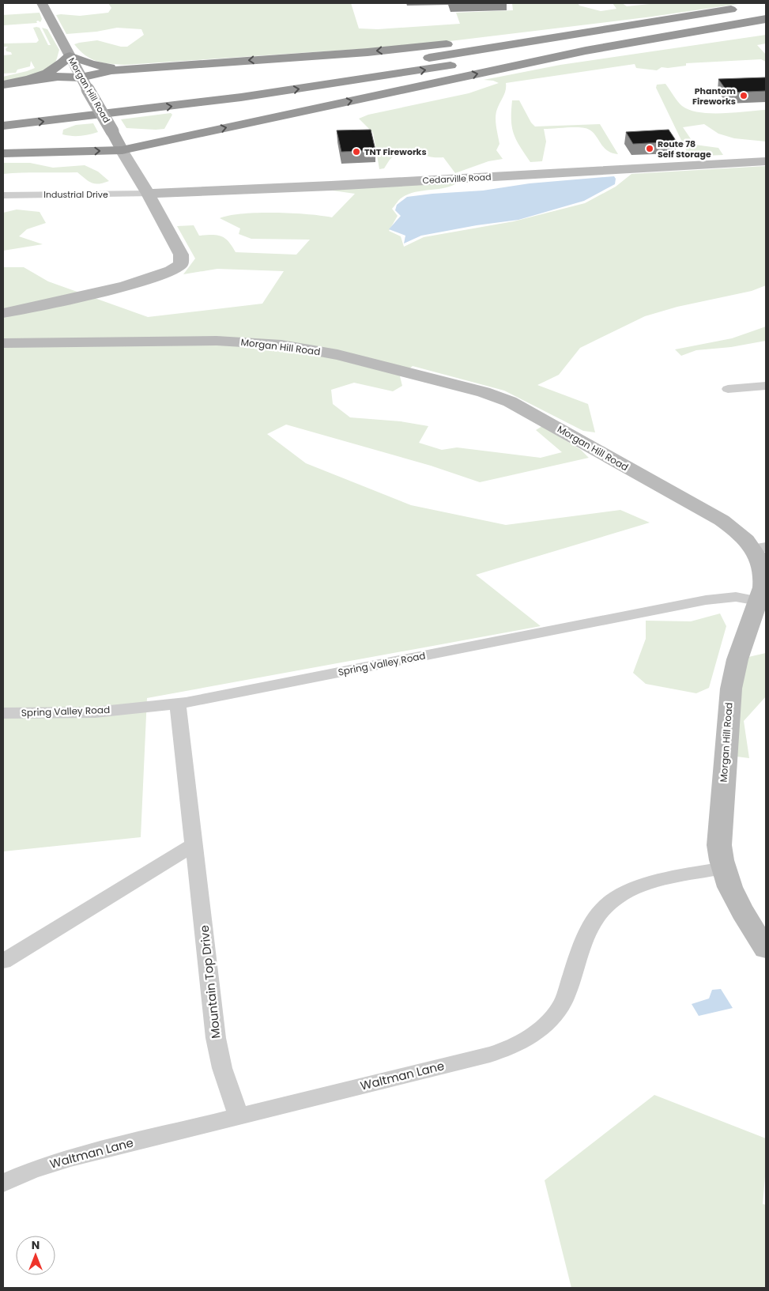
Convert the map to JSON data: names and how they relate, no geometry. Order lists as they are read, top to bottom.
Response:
{
  "streets": {
    "main road": ["Morgan Hill Road", "Cedarville Road"],
    "street": [
      "Industrial Drive",
      "Spring Valley Road",
      "Mountain Top Drive",
      "Waltman Lane"
    ]
  },
  "crossings": [
    ["Morgan Hill Road", "Cedarville Road"],
    ["Morgan Hill Road", "Industrial Drive"],
    ["Morgan Hill Road", "Spring Valley Road"],
    ["Morgan Hill Road", "Waltman Lane"],
    ["Cedarville Road", "Industrial Drive"],
    ["Spring Valley Road", "Mountain Top Drive"],
    ["Mountain Top Drive", "Waltman Lane"]
  ],
  "places": ["Phantom Fireworks", "Route 78 Self Storage", "TNT Fireworks"],
  "north": "top"
}
